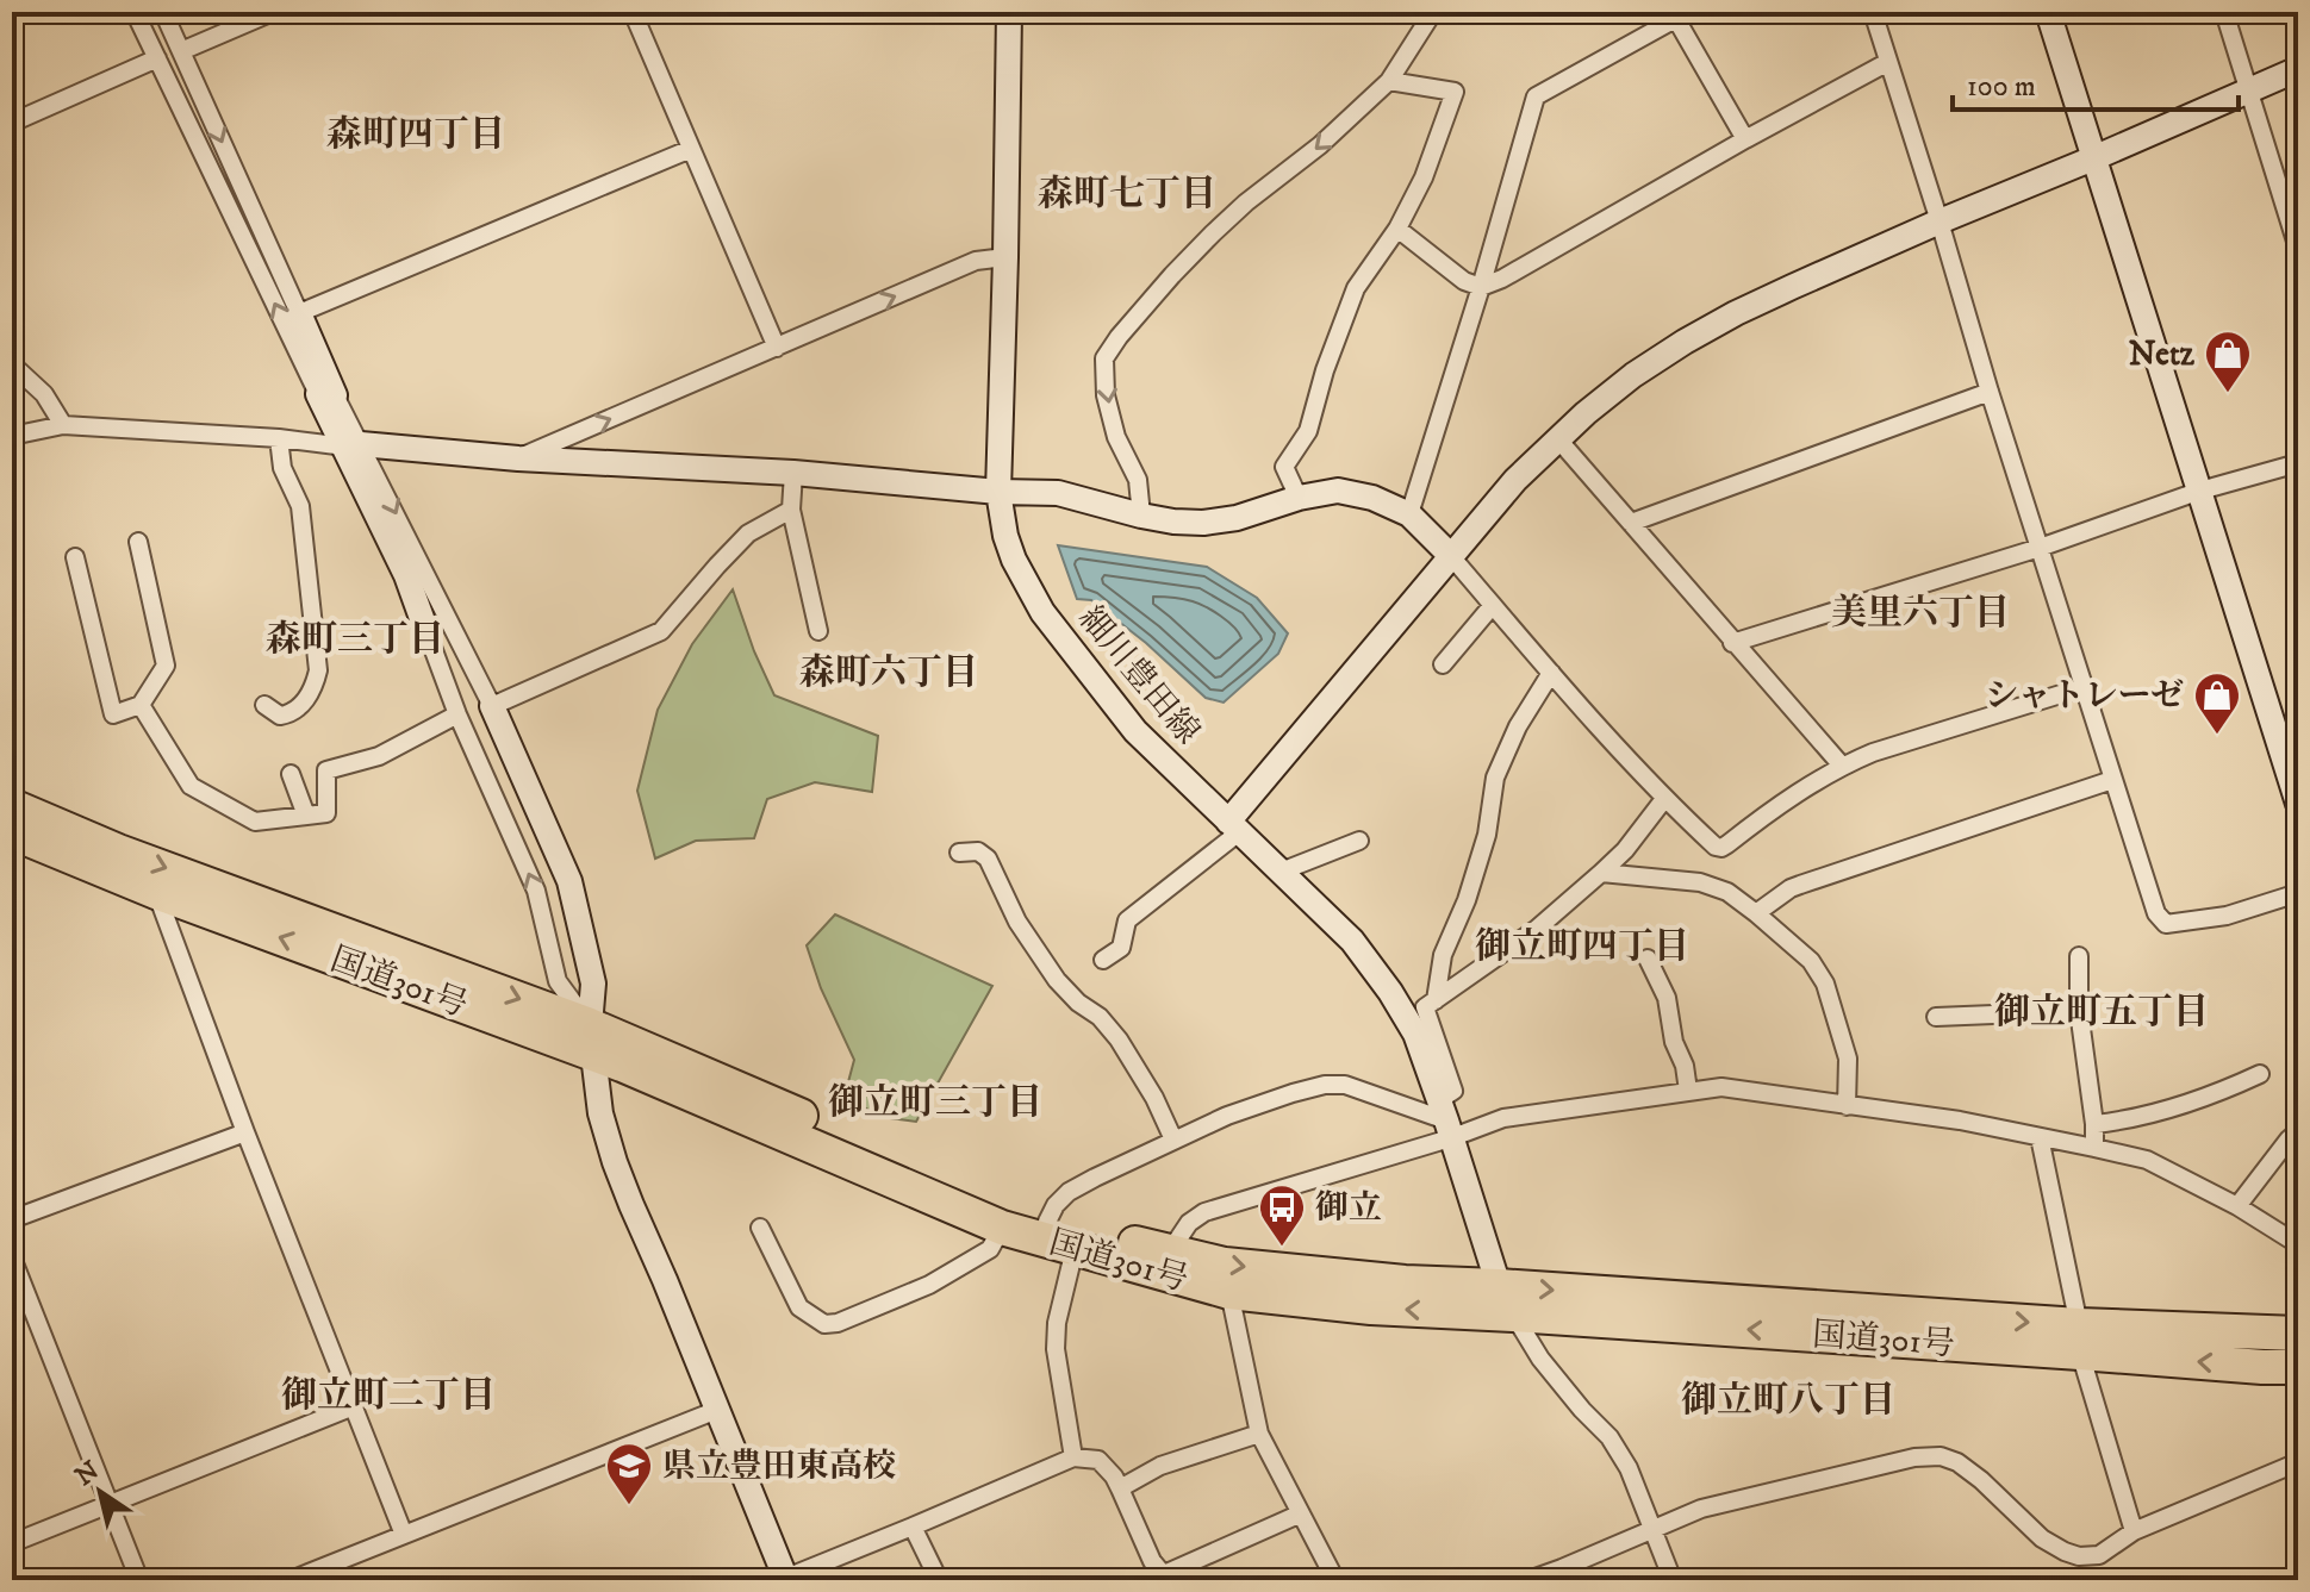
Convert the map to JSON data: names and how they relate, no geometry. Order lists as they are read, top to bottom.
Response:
{
  "streets": {
    "highway": ["国道301号"],
    "street": ["細川豊田線"]
  },
  "crossings": [
    ["細川豊田線", "国道301号"]
  ],
  "districts": [
    "森町四丁目",
    "森町七丁目",
    "美里六丁目",
    "森町三丁目",
    "森町六丁目",
    "御立町四丁目",
    "御立町五丁目",
    "御立町三丁目",
    "御立町二丁目",
    "御立町八丁目"
  ],
  "places": {
    "shop": ["Netz", "シャトレーゼ"],
    "bus stop": ["御立"],
    "school or university": ["県立豊田東高校"]
  },
  "scale_bar": "100 m",
  "north": "top left"
}
